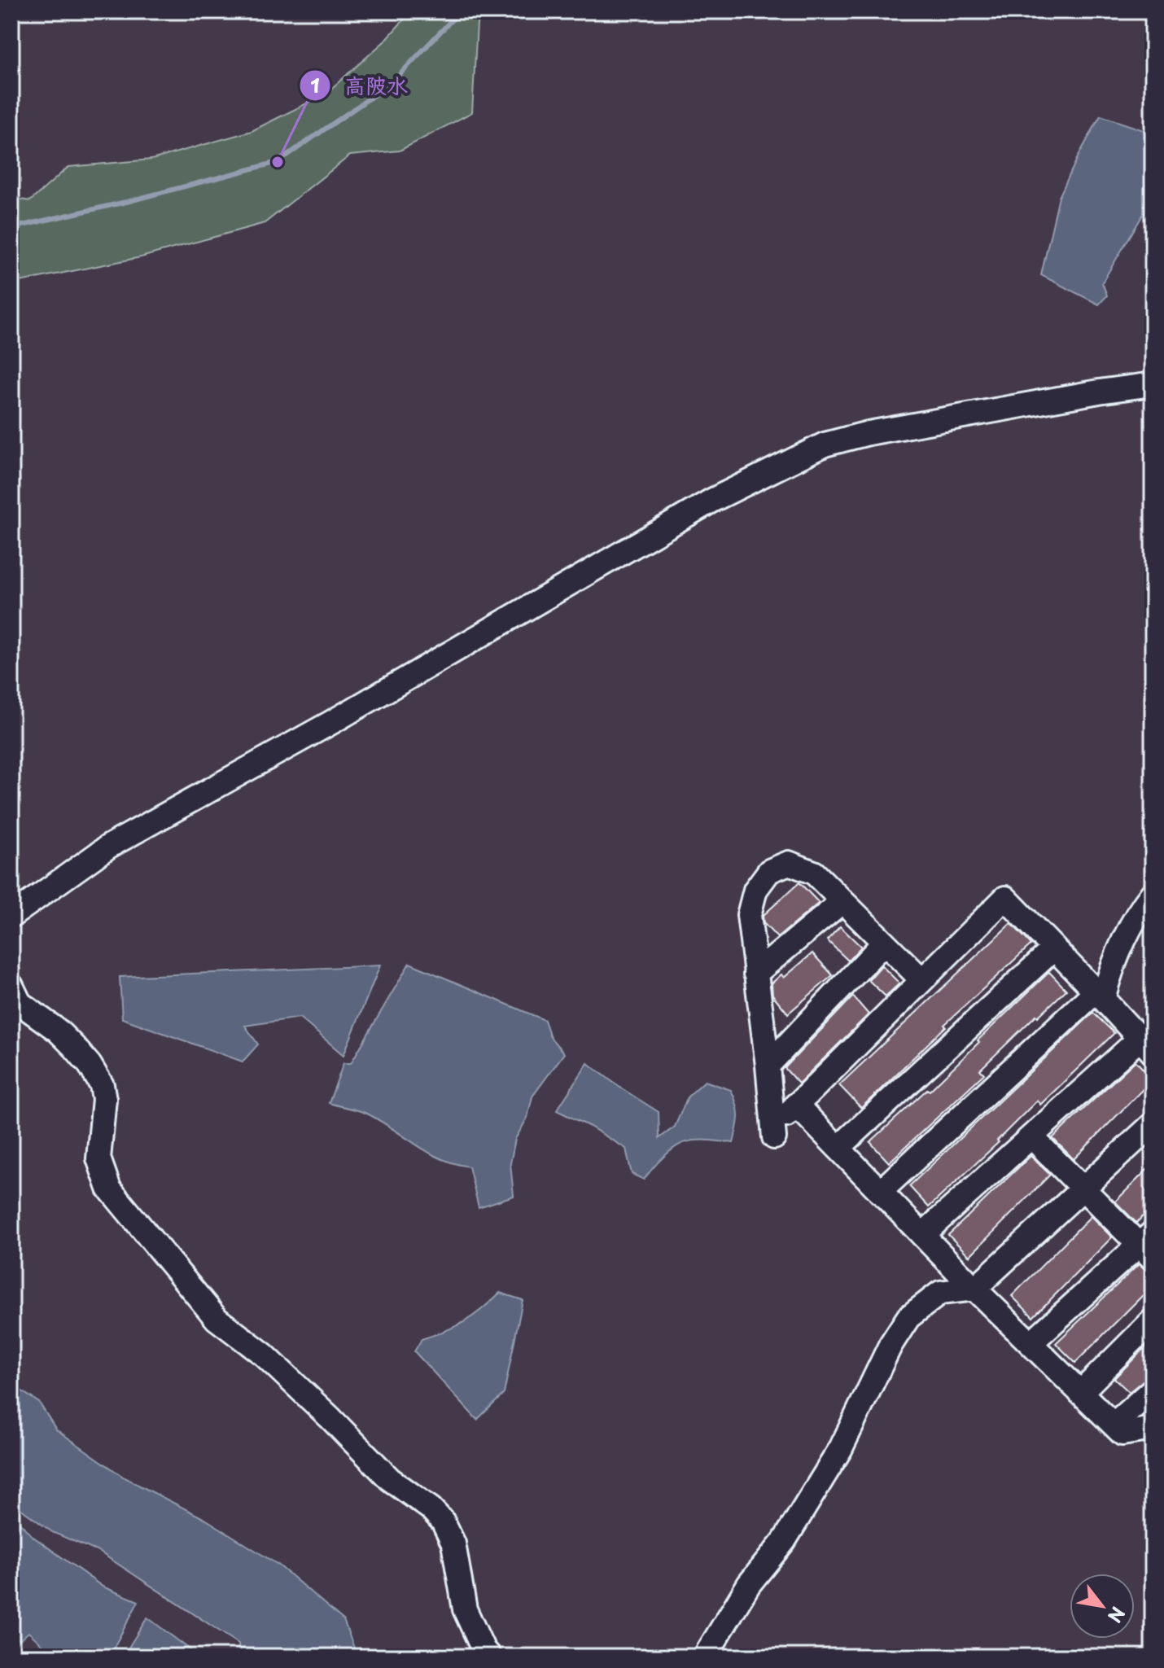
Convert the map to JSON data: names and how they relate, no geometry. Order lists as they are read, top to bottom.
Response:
{
  "places": ["高陂水"],
  "north": "bottom right"
}
